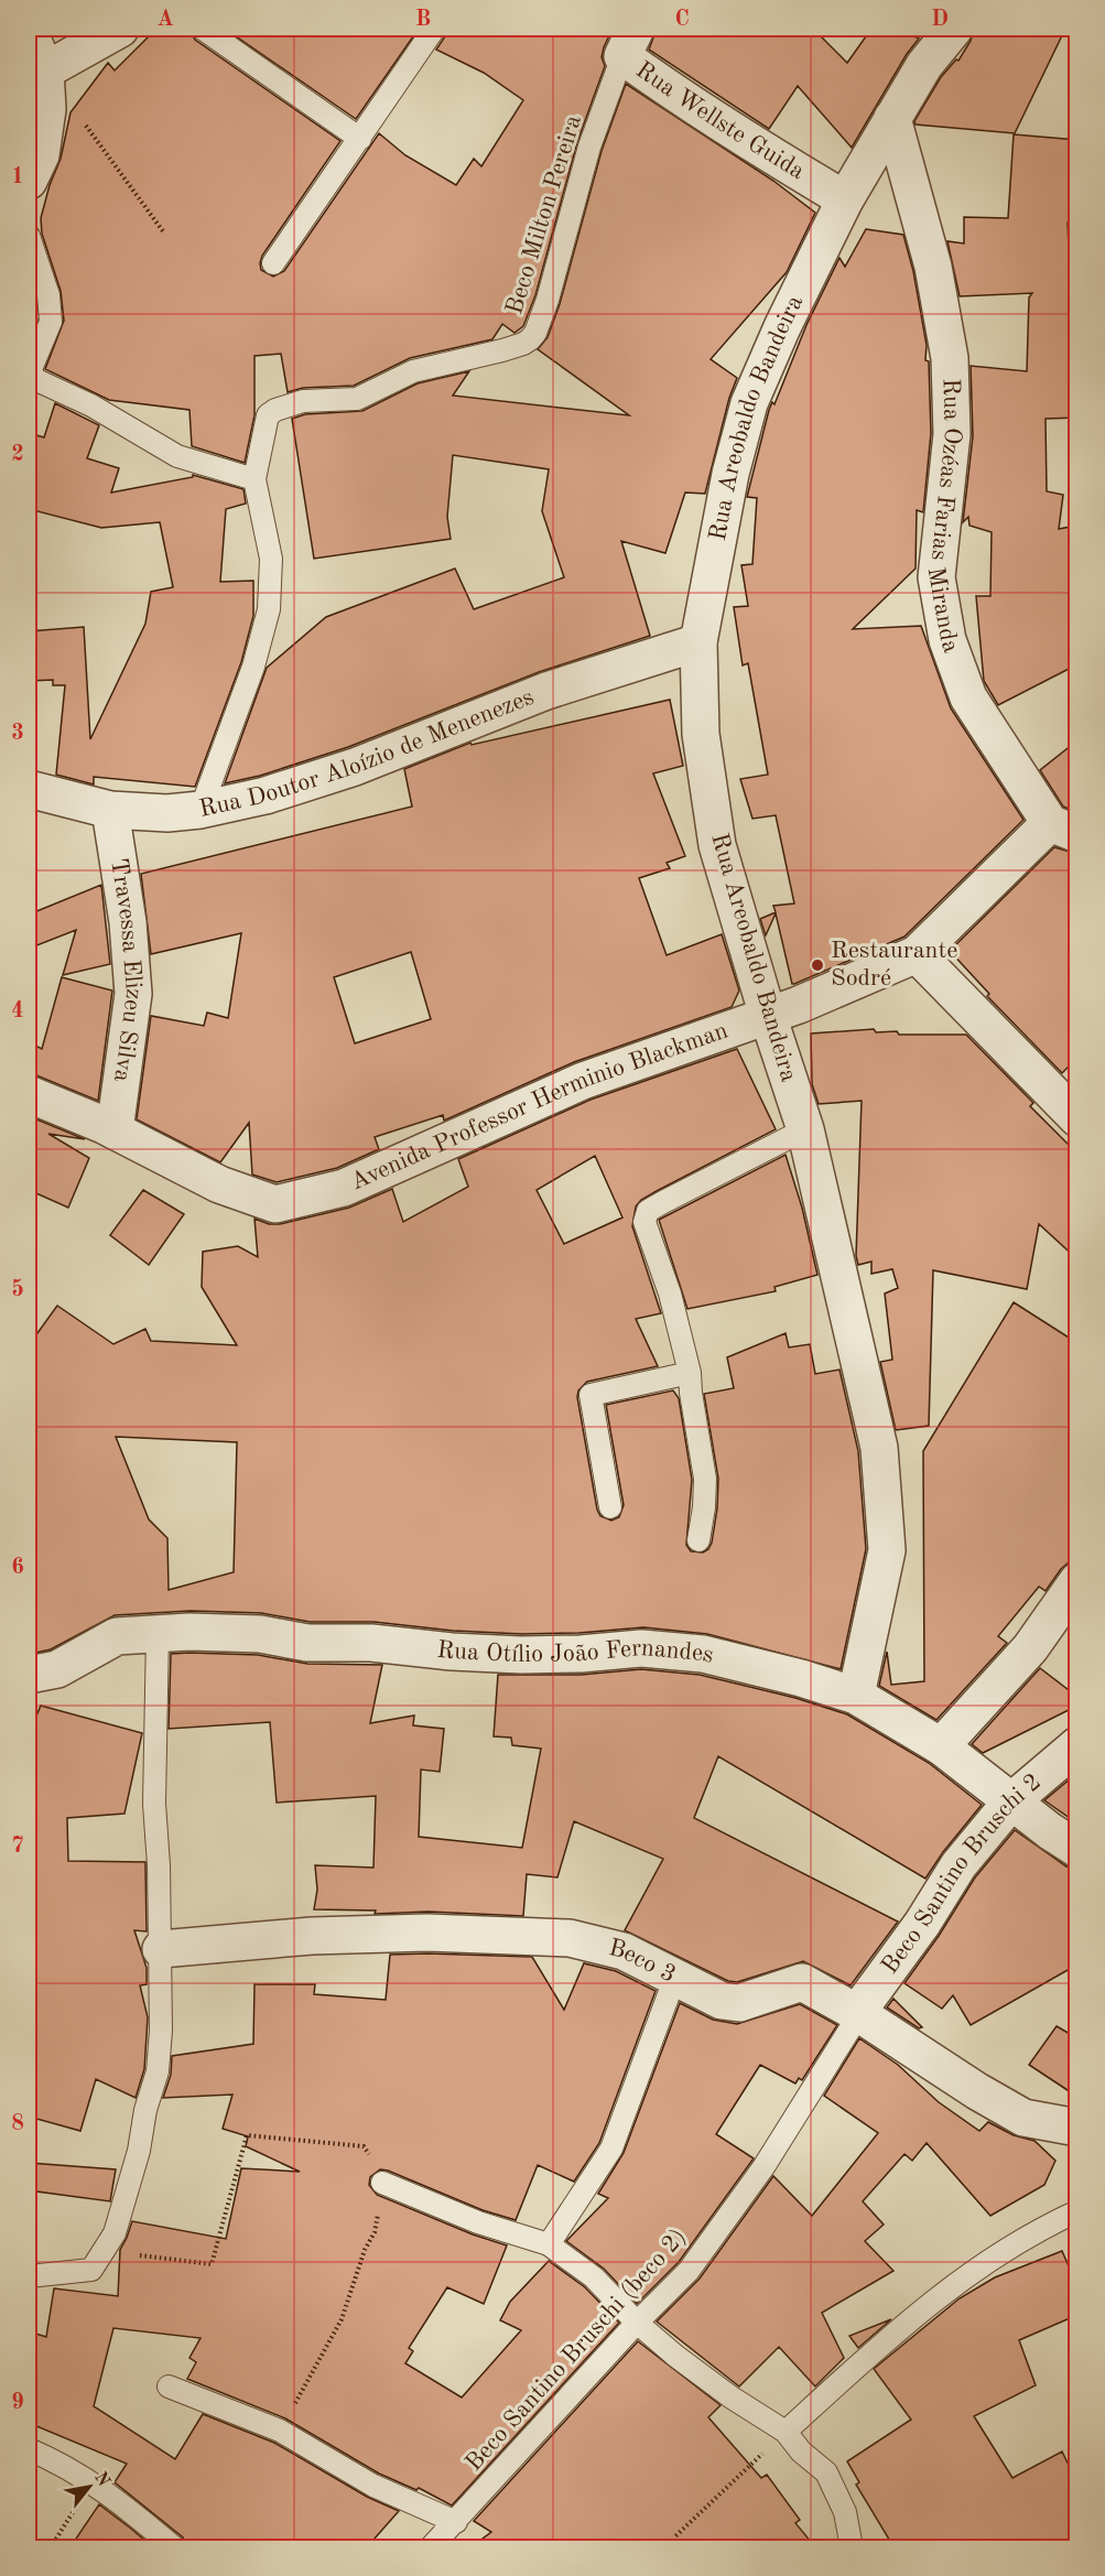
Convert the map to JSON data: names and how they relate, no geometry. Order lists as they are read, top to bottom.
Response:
{
  "streets": {
    "street": [
      "Rua Wellste Guida",
      "Rua Areobaldo Bandeira",
      "Rua Ozéas Farias Miranda",
      "Rua Doutor Aloízio de Menenezes",
      "Travessa Elizeu Silva",
      "Avenida Professor Herminio Blackman",
      "Rua Otílio João Fernandes",
      "Beco Santino Bruschi 2",
      "Beco 3"
    ],
    "lane": ["Beco Milton Pereira", "Beco Santino Bruschi (beco 2)"]
  },
  "crossings": [
    ["Rua Wellste Guida", "Beco Milton Pereira"],
    ["Rua Wellste Guida", "Rua Areobaldo Bandeira"],
    ["Beco Milton Pereira", "Rua Doutor Aloízio de Menenezes"],
    ["Rua Areobaldo Bandeira", "Rua Ozéas Farias Miranda"],
    ["Rua Areobaldo Bandeira", "Rua Doutor Aloízio de Menenezes"],
    ["Rua Areobaldo Bandeira", "Avenida Professor Herminio Blackman"],
    ["Rua Areobaldo Bandeira", "Rua Otílio João Fernandes"],
    ["Rua Ozéas Farias Miranda", "Avenida Professor Herminio Blackman"],
    ["Rua Doutor Aloízio de Menenezes", "Travessa Elizeu Silva"],
    ["Travessa Elizeu Silva", "Avenida Professor Herminio Blackman"],
    ["Rua Otílio João Fernandes", "Beco Santino Bruschi 2"],
    ["Beco Santino Bruschi 2", "Beco 3"],
    ["Beco Santino Bruschi 2", "Beco Santino Bruschi (beco 2)"],
    ["Beco 3", "Beco Santino Bruschi (beco 2)"]
  ],
  "places": ["Restaurante Sodré"],
  "north": "top right",
  "grid": {
    "columns": [
      "A",
      "B",
      "C",
      "D"
    ],
    "rows": [
      "1",
      "2",
      "3",
      "4",
      "5",
      "6",
      "7",
      "8",
      "9"
    ]
  }
}
